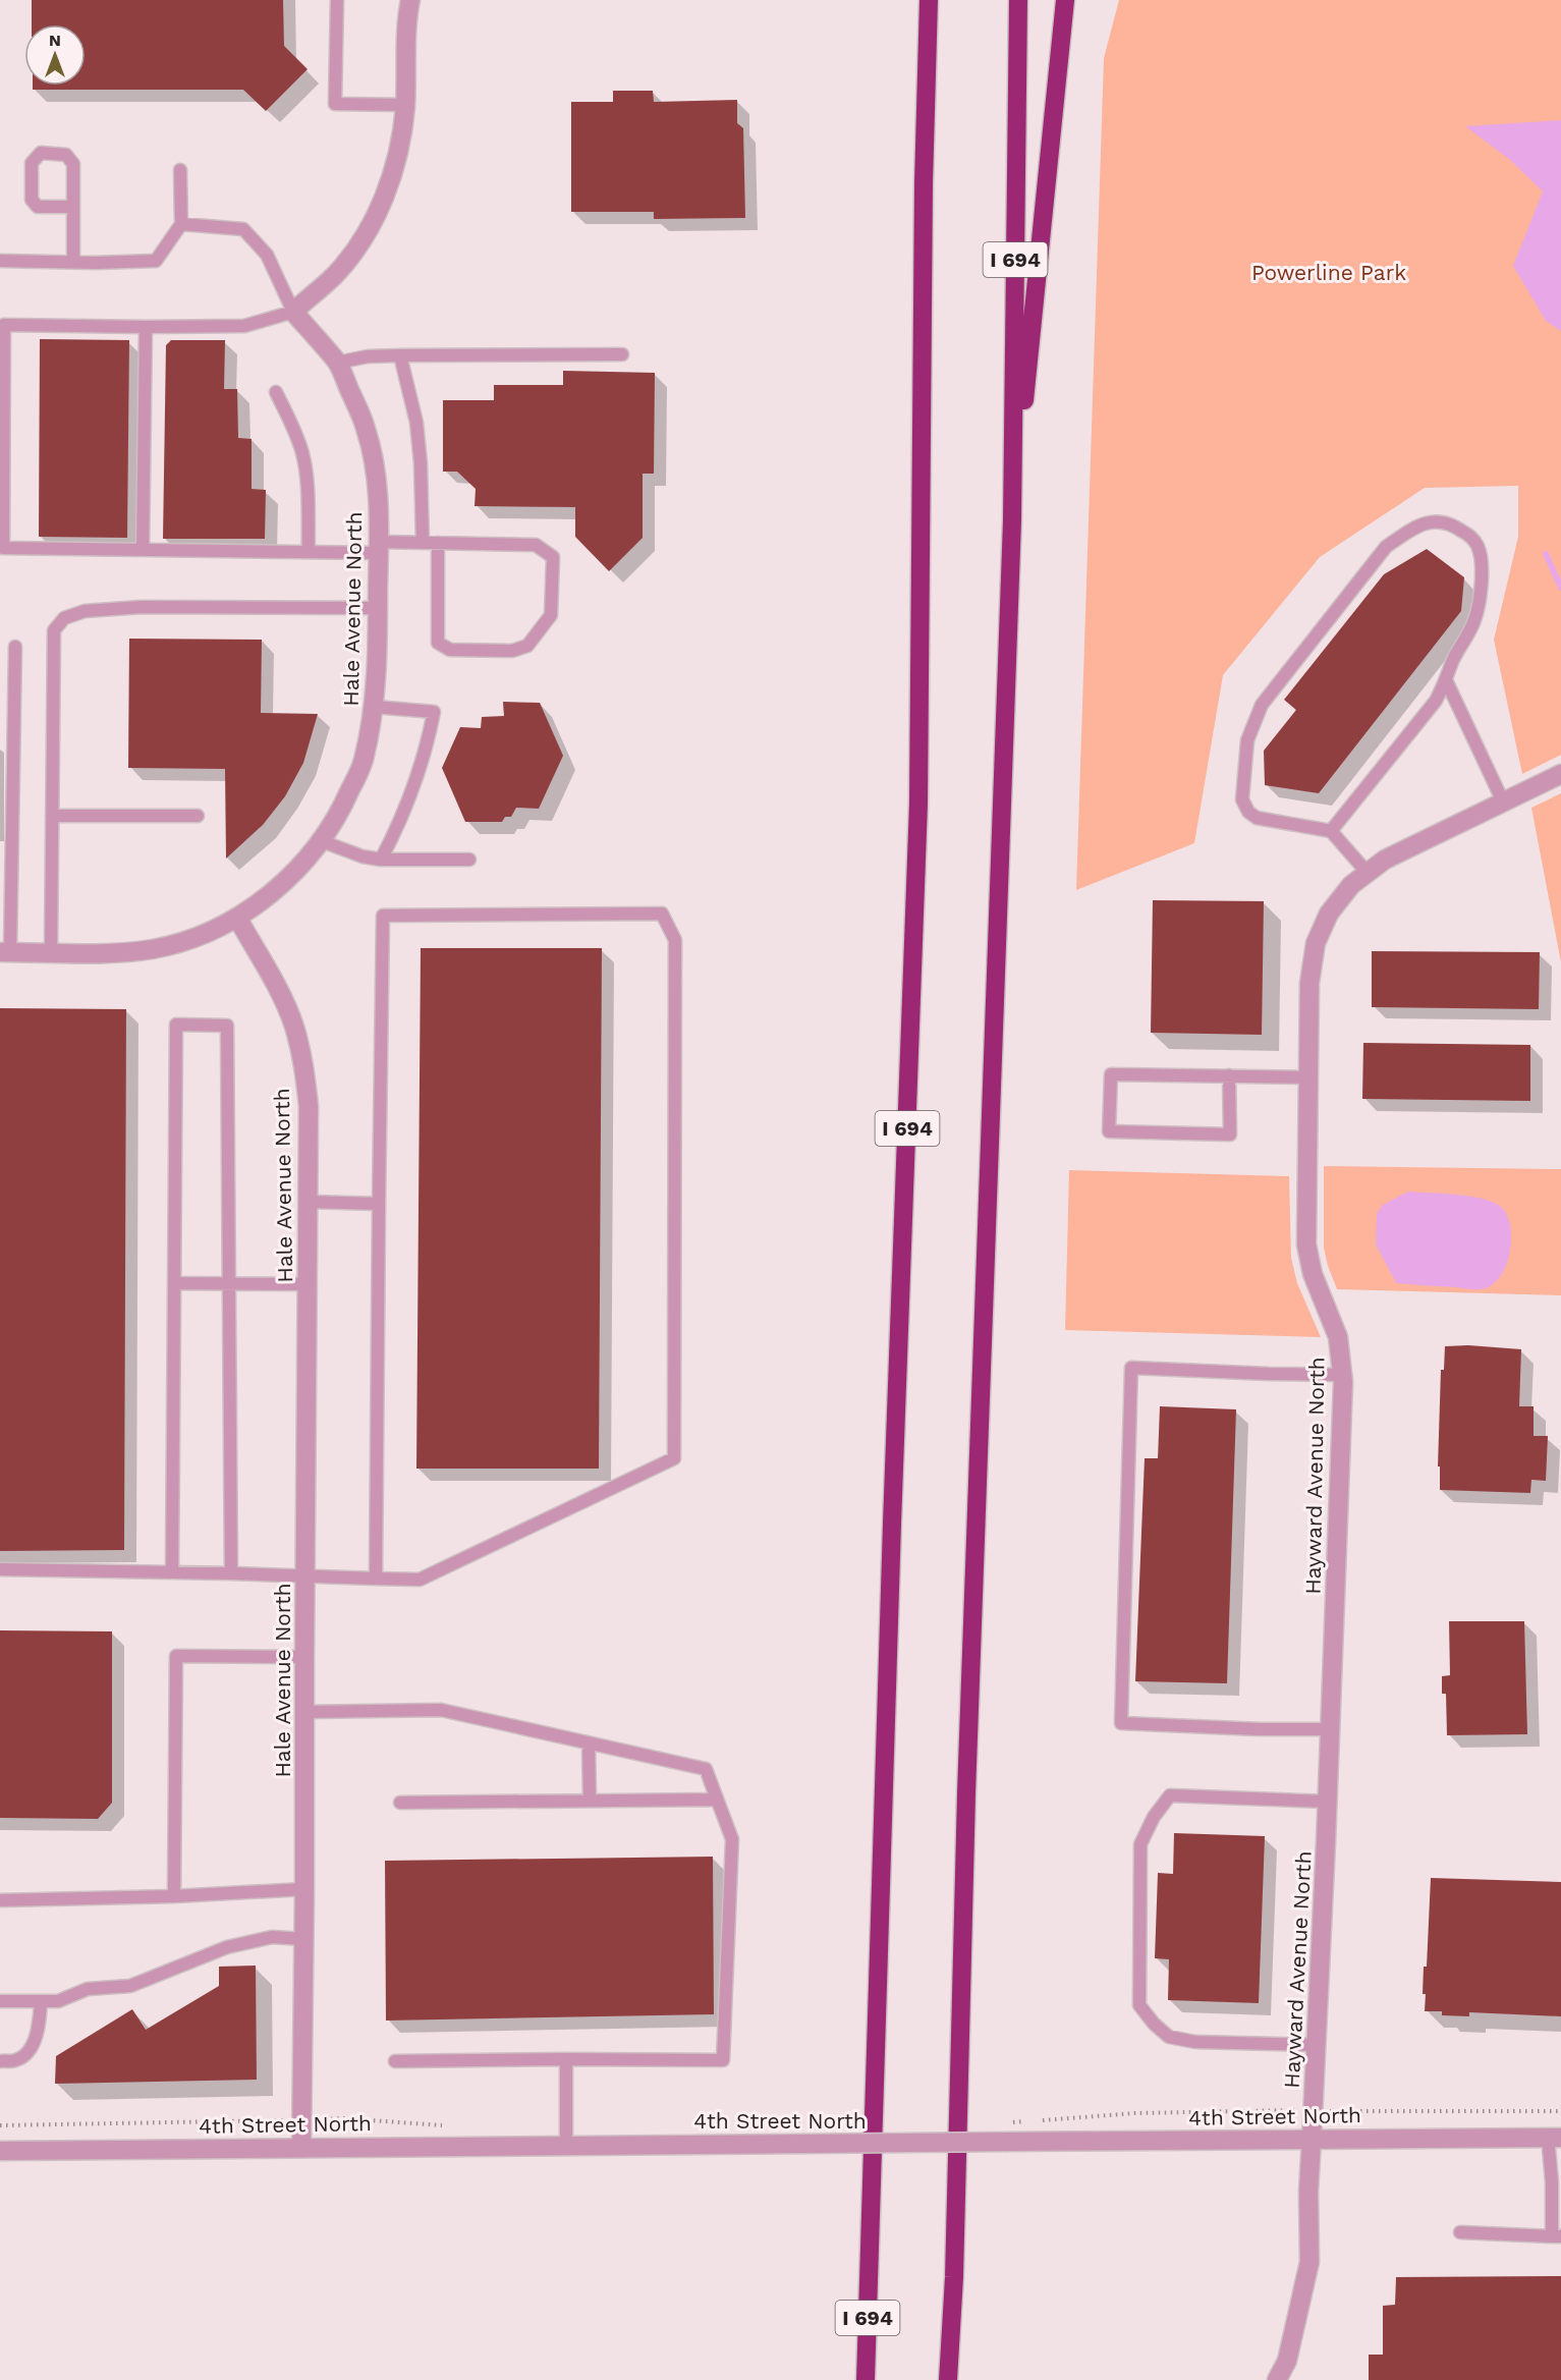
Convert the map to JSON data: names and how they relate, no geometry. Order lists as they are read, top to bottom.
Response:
{
  "streets": {
    "highway": ["I 694"],
    "street": ["Hale Avenue North", "Hayward Avenue North", "4th Street North"]
  },
  "crossings": [
    ["Hale Avenue North", "4th Street North"],
    ["Hayward Avenue North", "4th Street North"]
  ],
  "parks": ["Powerline Park"],
  "north": "top"
}
